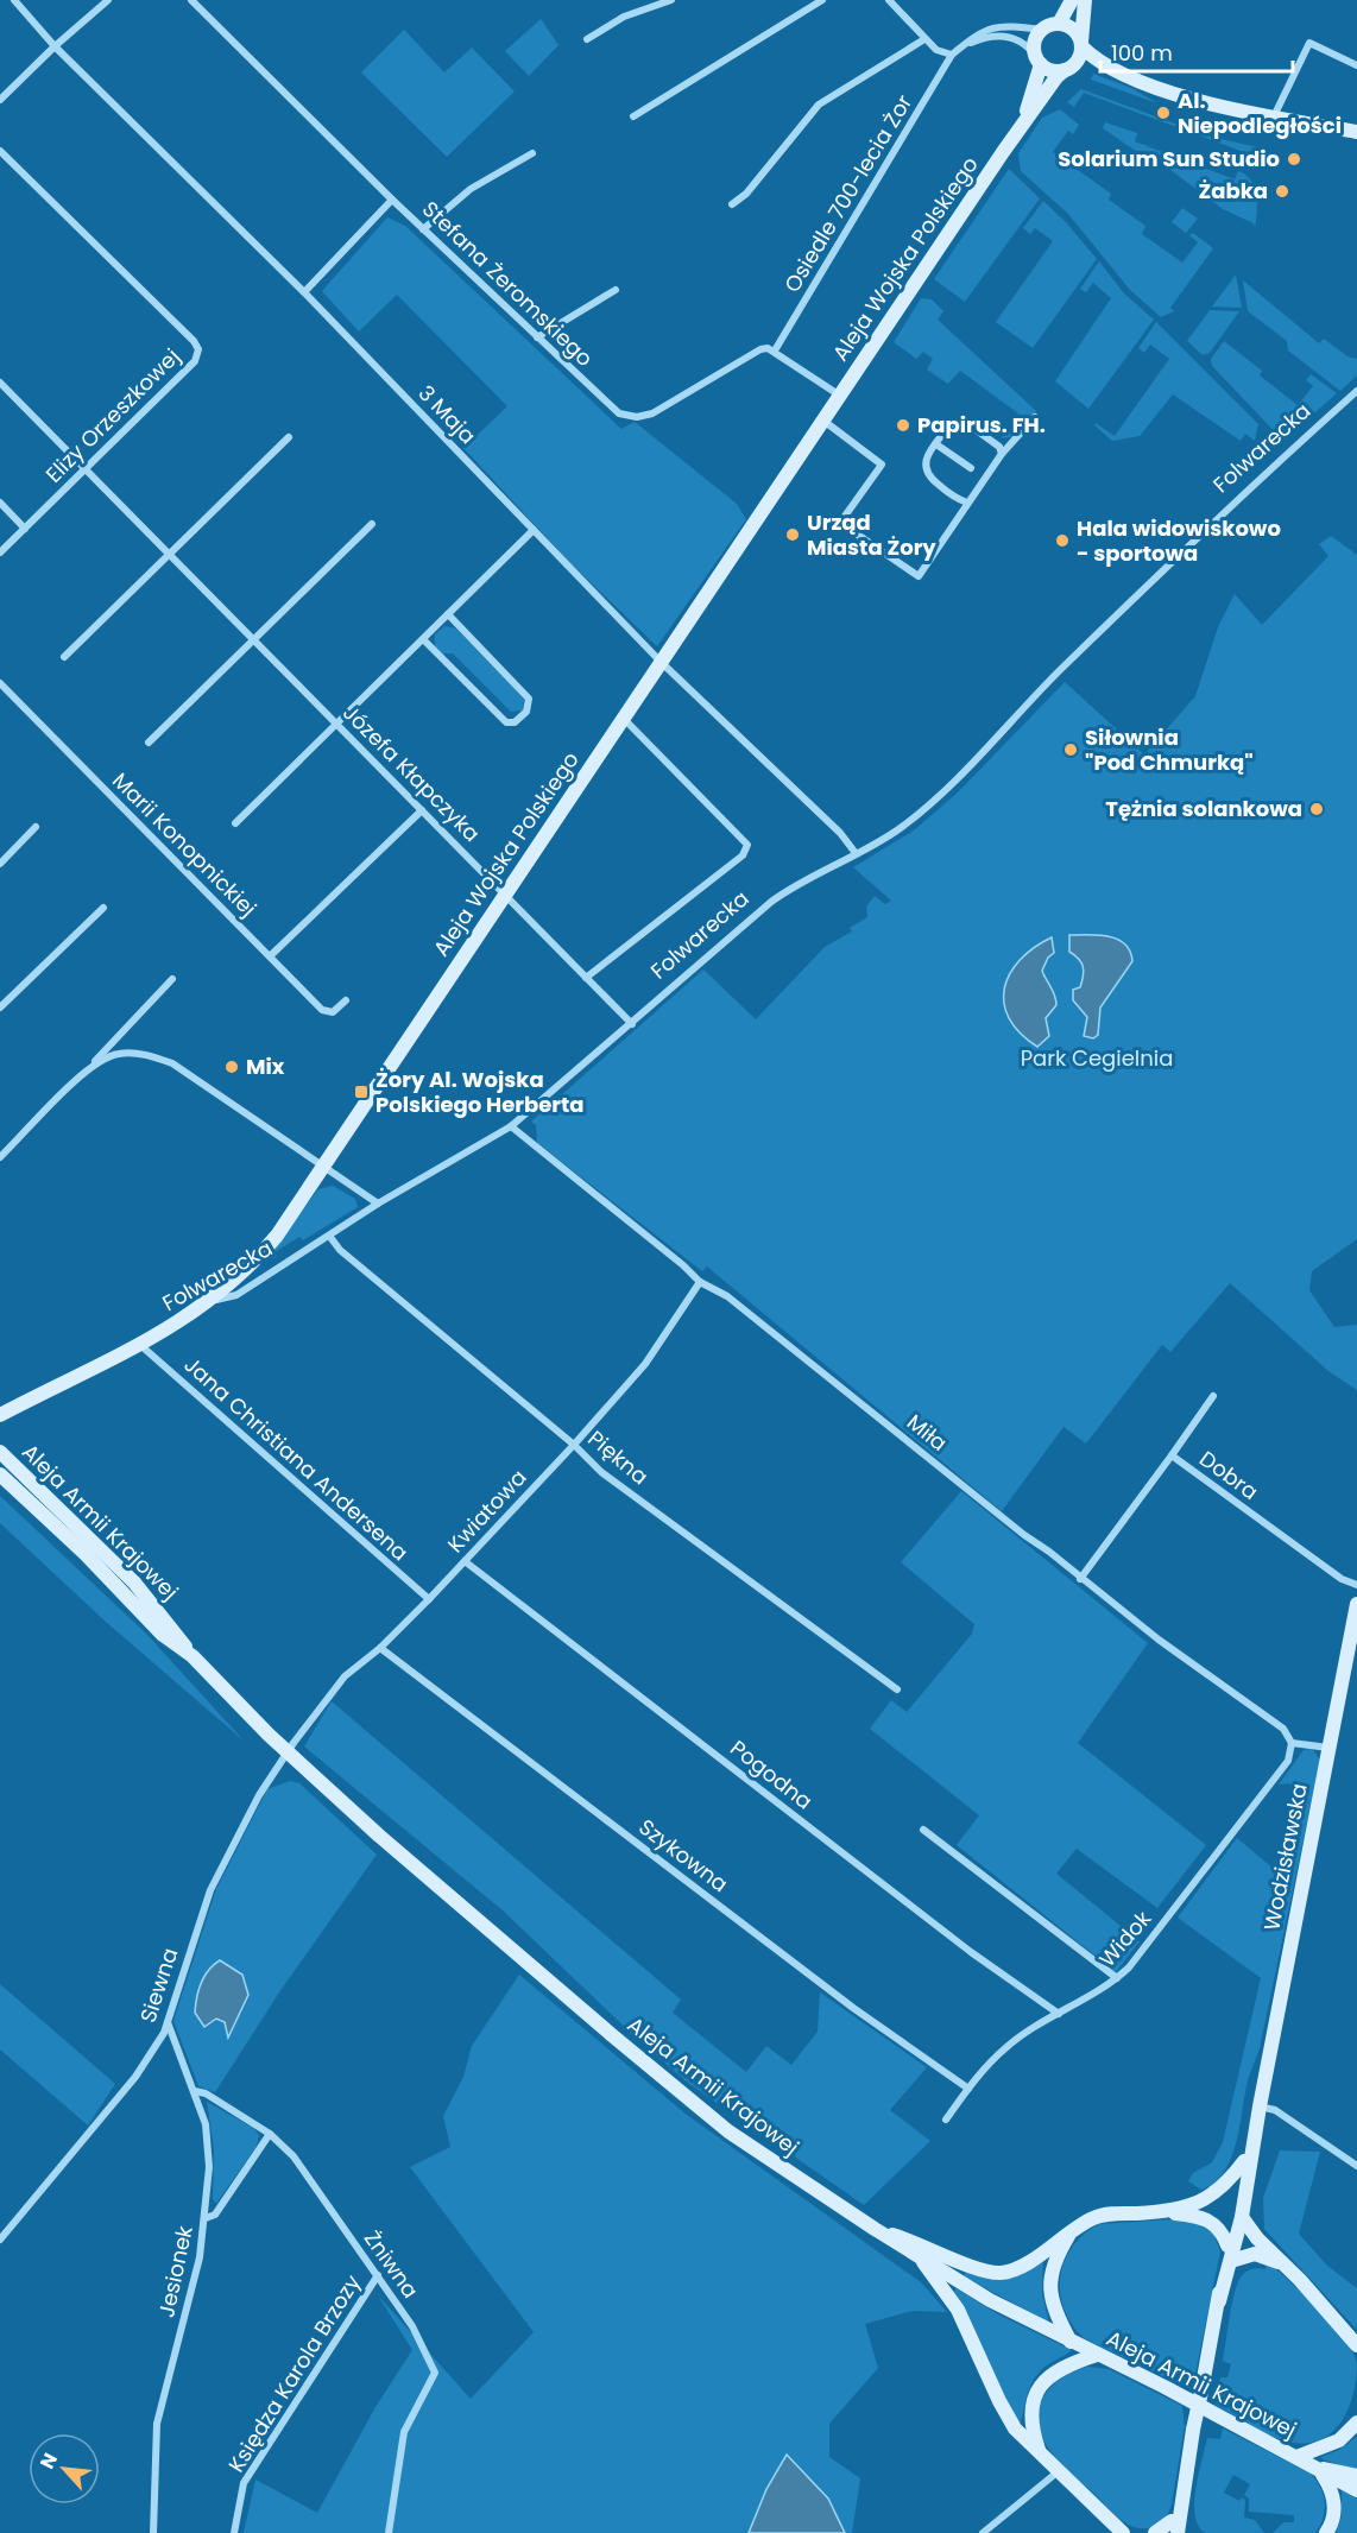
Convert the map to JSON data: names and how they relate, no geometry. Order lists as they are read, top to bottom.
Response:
{
  "streets": {
    "main road": [
      "Aleja Wojska Polskiego",
      "Folwarecka",
      "Aleja Armii Krajowej",
      "Wodzisławska"
    ],
    "street": [
      "Osiedle 700-lecia Żor",
      "Stefana Żeromskiego",
      "3 Maja",
      "Elizy Orzeszkowej",
      "Józefa Kłapczyka",
      "Marii Konopnickiej",
      "Miła",
      "Piękna",
      "Jana Christiana Andersena",
      "Dobra",
      "Kwiatowa",
      "Pogodna",
      "Szykowna",
      "Widok",
      "Siewna",
      "Żniwna",
      "Jesionek",
      "Księdza Karola Brzozy"
    ]
  },
  "crossings": [
    ["Osiedle 700-lecia Żor", "Stefana Żeromskiego"],
    ["Aleja Wojska Polskiego", "3 Maja"],
    ["Aleja Wojska Polskiego", "Folwarecka"],
    ["Aleja Wojska Polskiego", "Józefa Kłapczyka"],
    ["3 Maja", "Folwarecka"],
    ["Elizy Orzeszkowej", "Józefa Kłapczyka"],
    ["Folwarecka", "Józefa Kłapczyka"],
    ["Folwarecka", "Miła"],
    ["Folwarecka", "Piękna"],
    ["Folwarecka", "Jana Christiana Andersena"],
    ["Miła", "Dobra"],
    ["Miła", "Kwiatowa"],
    ["Miła", "Widok"],
    ["Piękna", "Kwiatowa"],
    ["Jana Christiana Andersena", "Kwiatowa"],
    ["Kwiatowa", "Aleja Armii Krajowej"],
    ["Kwiatowa", "Pogodna"],
    ["Kwiatowa", "Szykowna"],
    ["Kwiatowa", "Siewna"],
    ["Aleja Armii Krajowej", "Siewna"],
    ["Pogodna", "Widok"],
    ["Szykowna", "Widok"],
    ["Siewna", "Jesionek"],
    ["Żniwna", "Jesionek"],
    ["Żniwna", "Księdza Karola Brzozy"]
  ],
  "parks": ["Park Cegielnia"],
  "places": {
    "other": [
      "Al. Niepodległości",
      "Solarium Sun Studio",
      "Żabka",
      "Papirus. FH.",
      "Urząd Miasta Żory",
      "Hala widowiskowo - sportowa",
      "Siłownia \"Pod Chmurką\"",
      "Tężnia solankowa",
      "Mix"
    ],
    "transit": ["Żory Al. Wojska Polskiego Herberta"]
  },
  "scale_bar": "100 m",
  "north": "top left"
}
